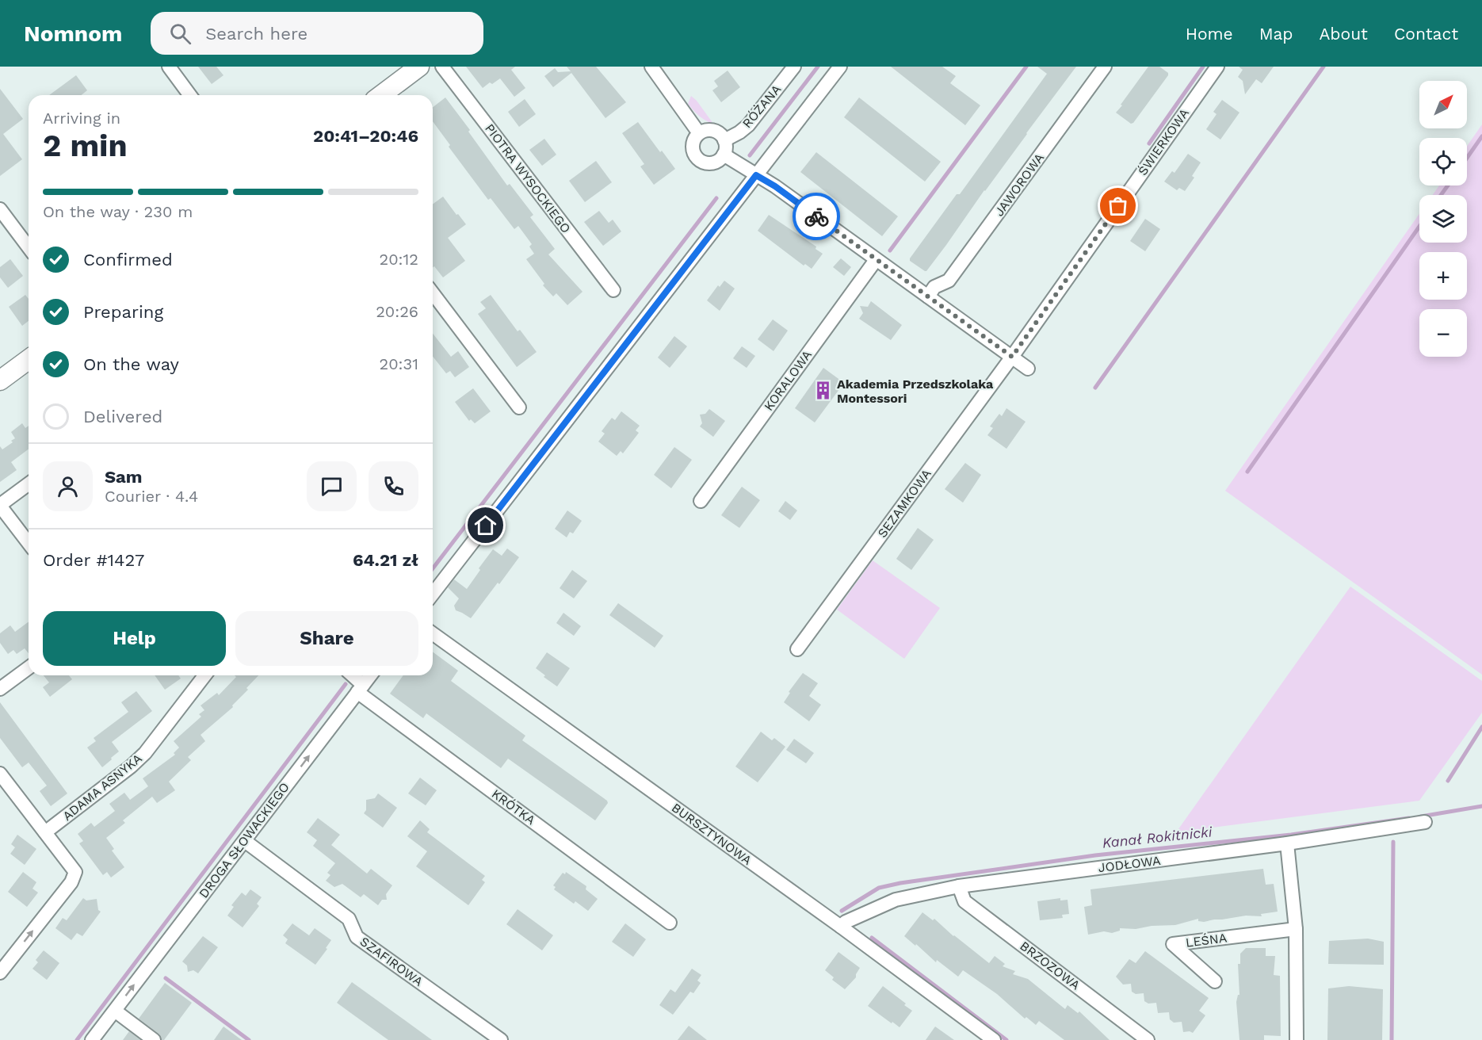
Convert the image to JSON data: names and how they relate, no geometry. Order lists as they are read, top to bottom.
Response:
{
  "streets": {
    "street": [
      "RÓŻANA",
      "ŚWIERKOWA",
      "PIOTRA WYSOCKIEGO",
      "JAWOROWA",
      "KORALOWA",
      "SEZAMKOWA",
      "ADAMA ASNYKA",
      "KRÓTKA",
      "BURSZTYNOWA",
      "DROGA SŁOWACKIEGO",
      "JODŁOWA",
      "LEŚNA",
      "SZAFIROWA",
      "BRZOZOWA"
    ]
  },
  "crossings": [
    ["ŚWIERKOWA", "SEZAMKOWA"],
    ["KRÓTKA", "DROGA SŁOWACKIEGO"],
    ["BURSZTYNOWA", "JODŁOWA"],
    ["DROGA SŁOWACKIEGO", "SZAFIROWA"],
    ["JODŁOWA", "BRZOZOWA"]
  ],
  "one_way": ["DROGA SŁOWACKIEGO"],
  "water": ["Kanał Rokitnicki"],
  "places": {
    "building": ["Akademia Przedszkolaka Montessori"]
  },
  "north": "top right",
  "page": {
    "header": "Nomnom",
    "search": "Search here",
    "nav": [
      "Home",
      "Map",
      "About",
      "Contact"
    ],
    "map_buttons": ["+", "−"],
    "heading": ["2 min", "Arriving in", "20:41–20:46"],
    "panel": [
      "Sam",
      "Courier · 4.4",
      "Order #1427",
      "64.21 zł"
    ],
    "bar": "On the way · 230 m",
    "list": [
      ["Confirmed", "20:12"],
      ["Preparing", "20:26"],
      ["On the way", "20:31"],
      "Delivered"
    ],
    "buttons": ["Help", "Share"]
  }
}
